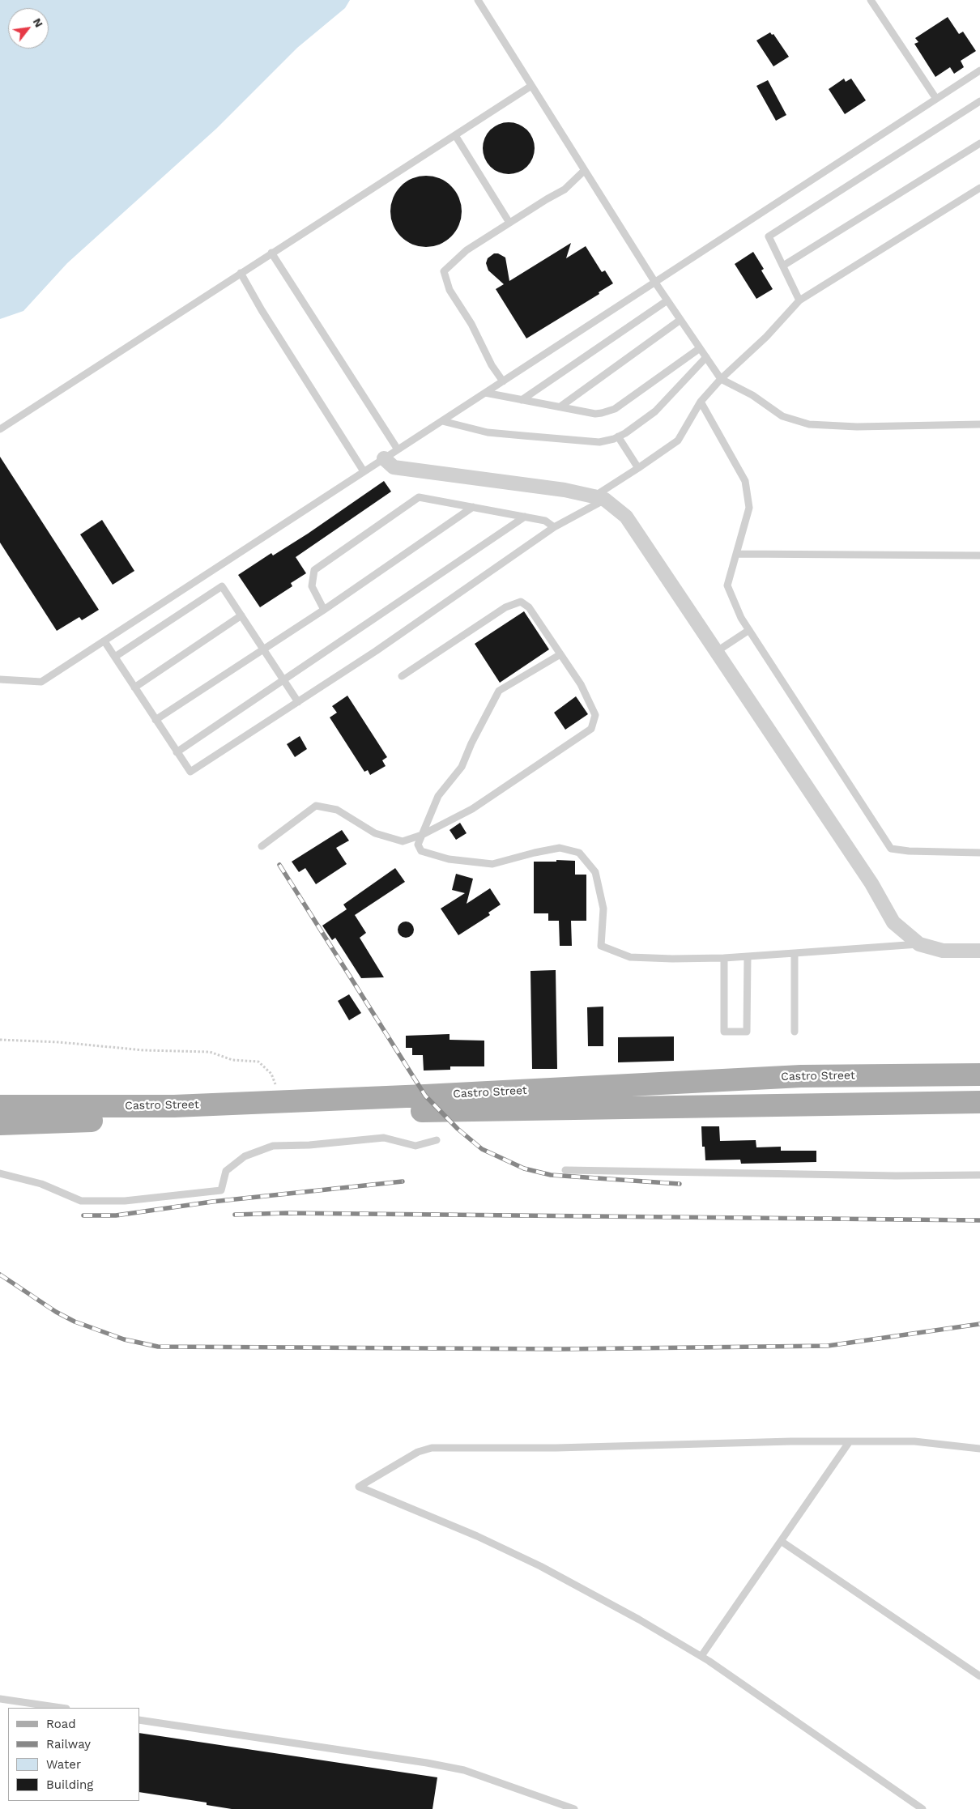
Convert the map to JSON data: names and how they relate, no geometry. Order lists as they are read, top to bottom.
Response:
{
  "streets": {
    "main road": ["Castro Street"]
  },
  "legend": [
    "Road",
    "Railway",
    "Water",
    "Building"
  ],
  "north": "top right"
}
